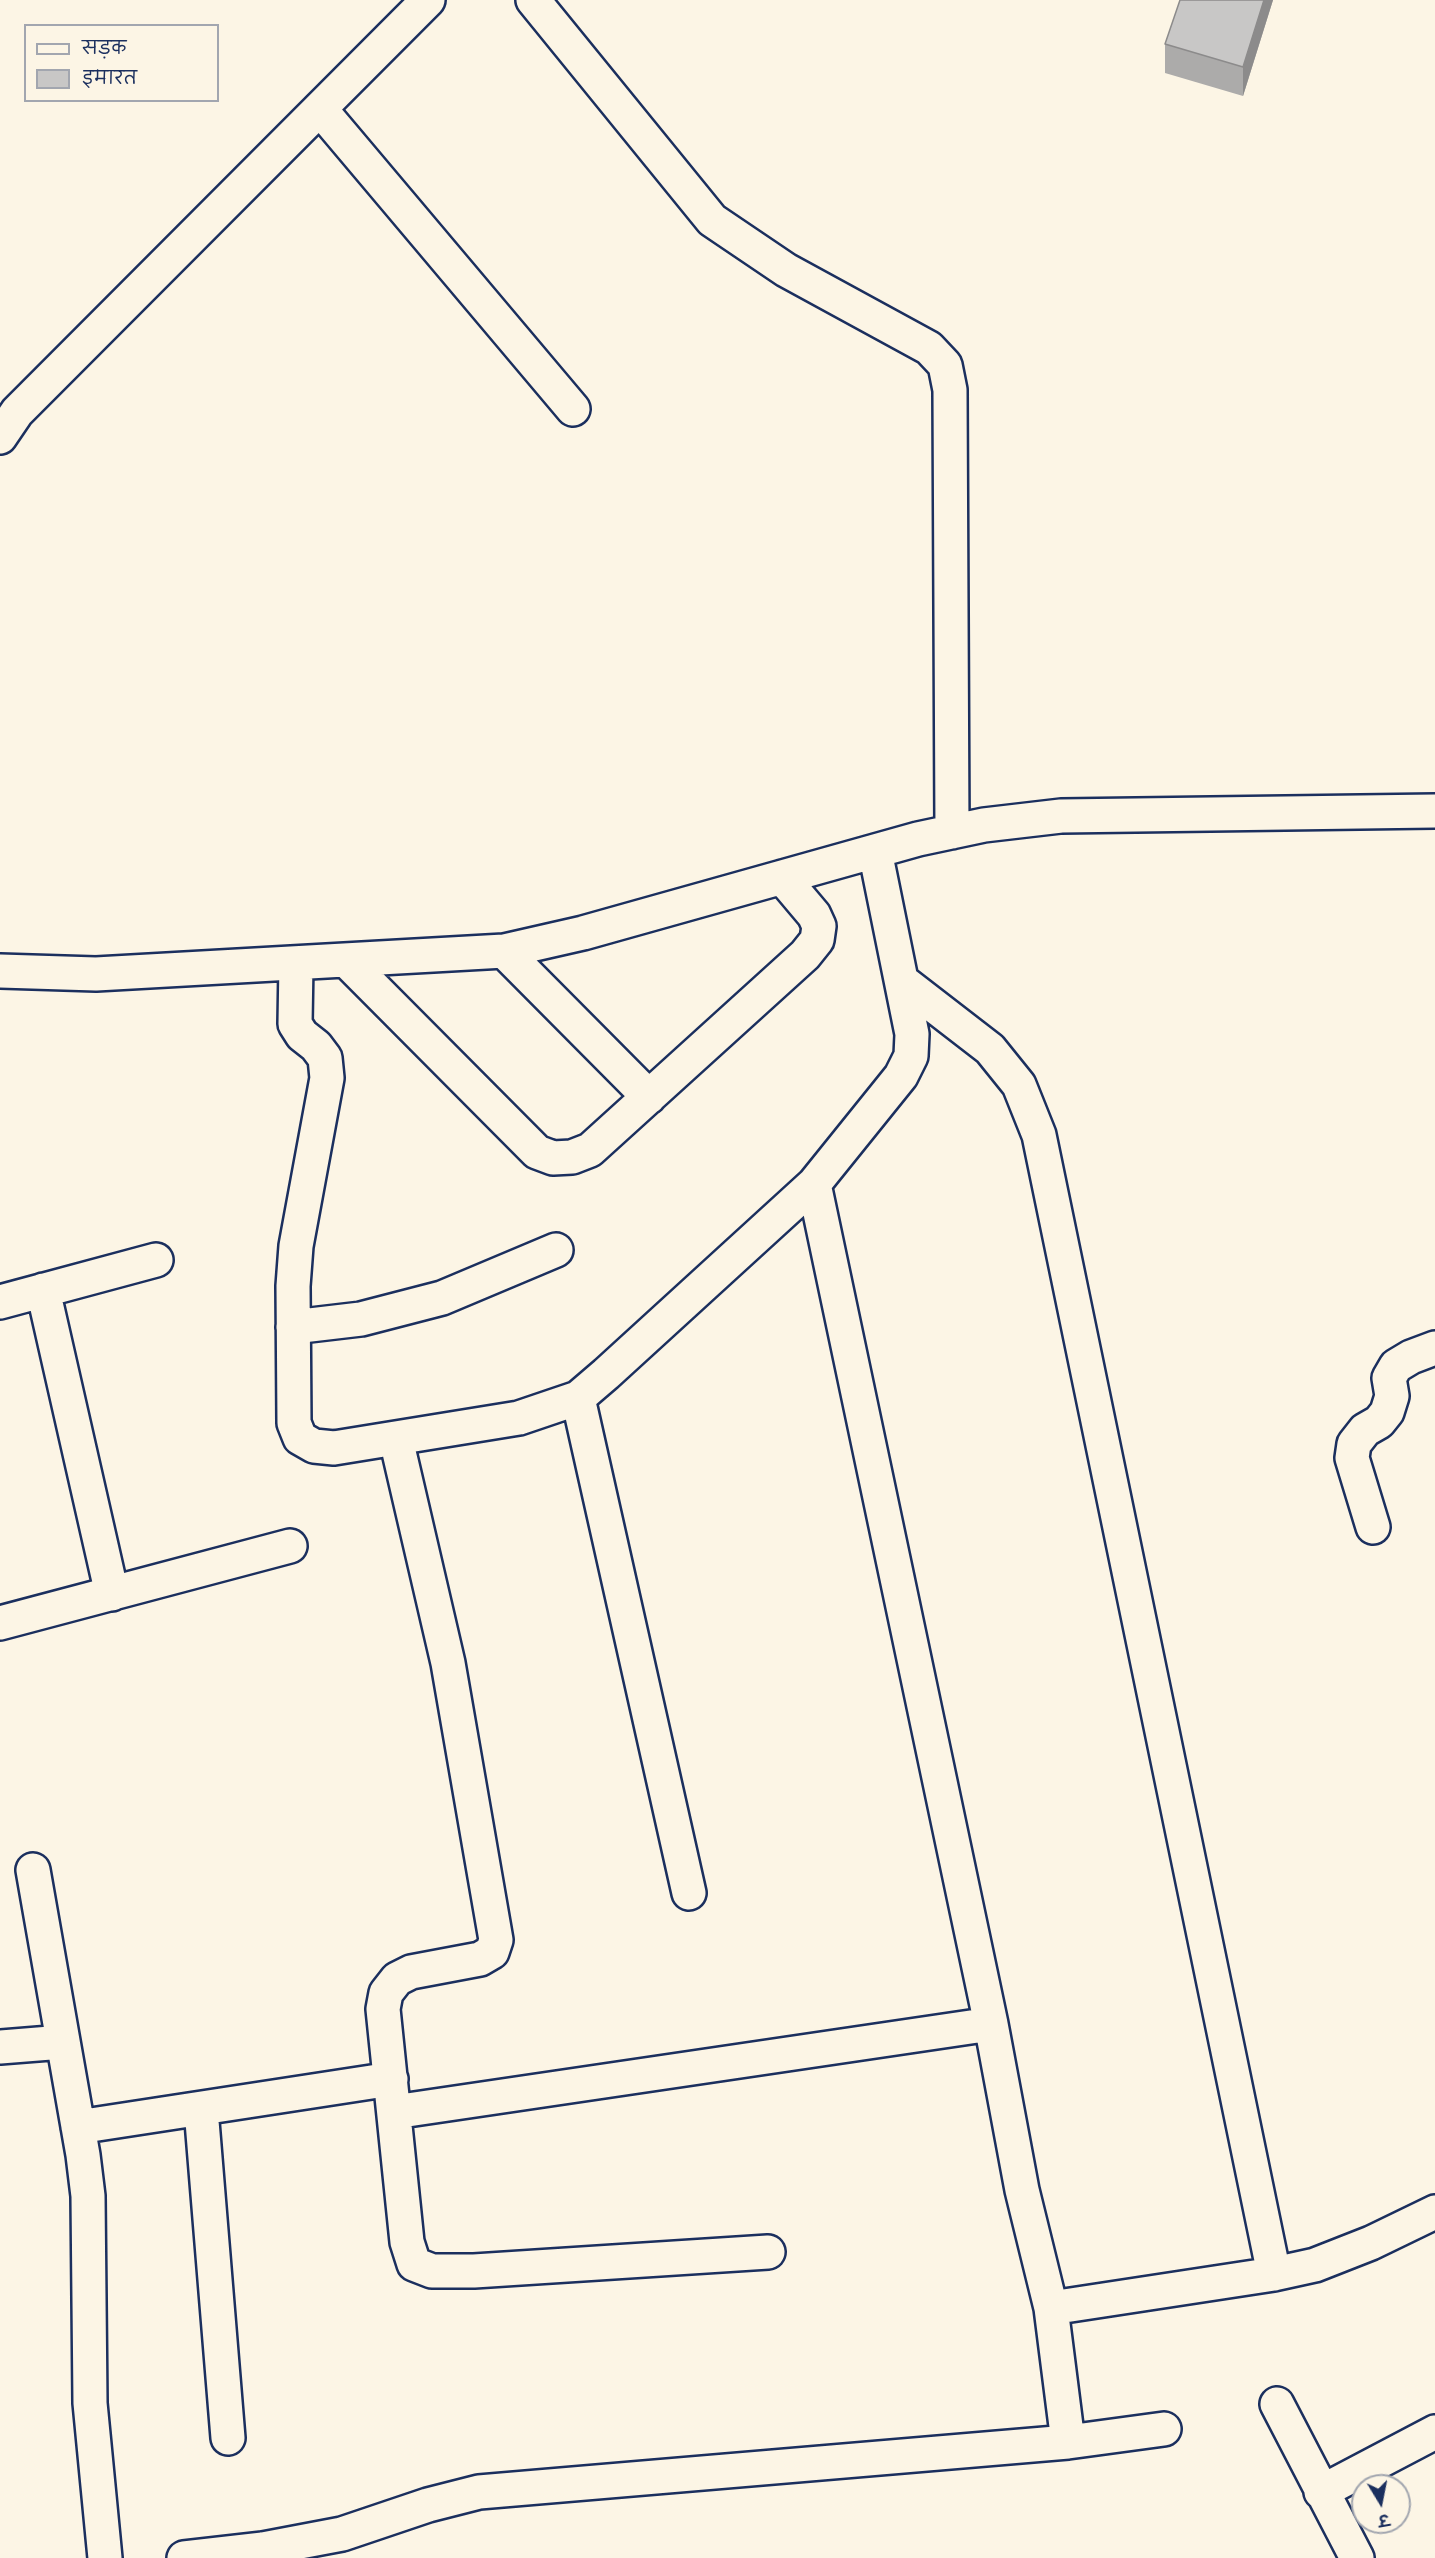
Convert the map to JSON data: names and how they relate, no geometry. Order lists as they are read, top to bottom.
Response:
{
  "legend": ["सड़क", "इमारत"],
  "north": "bottom"
}
